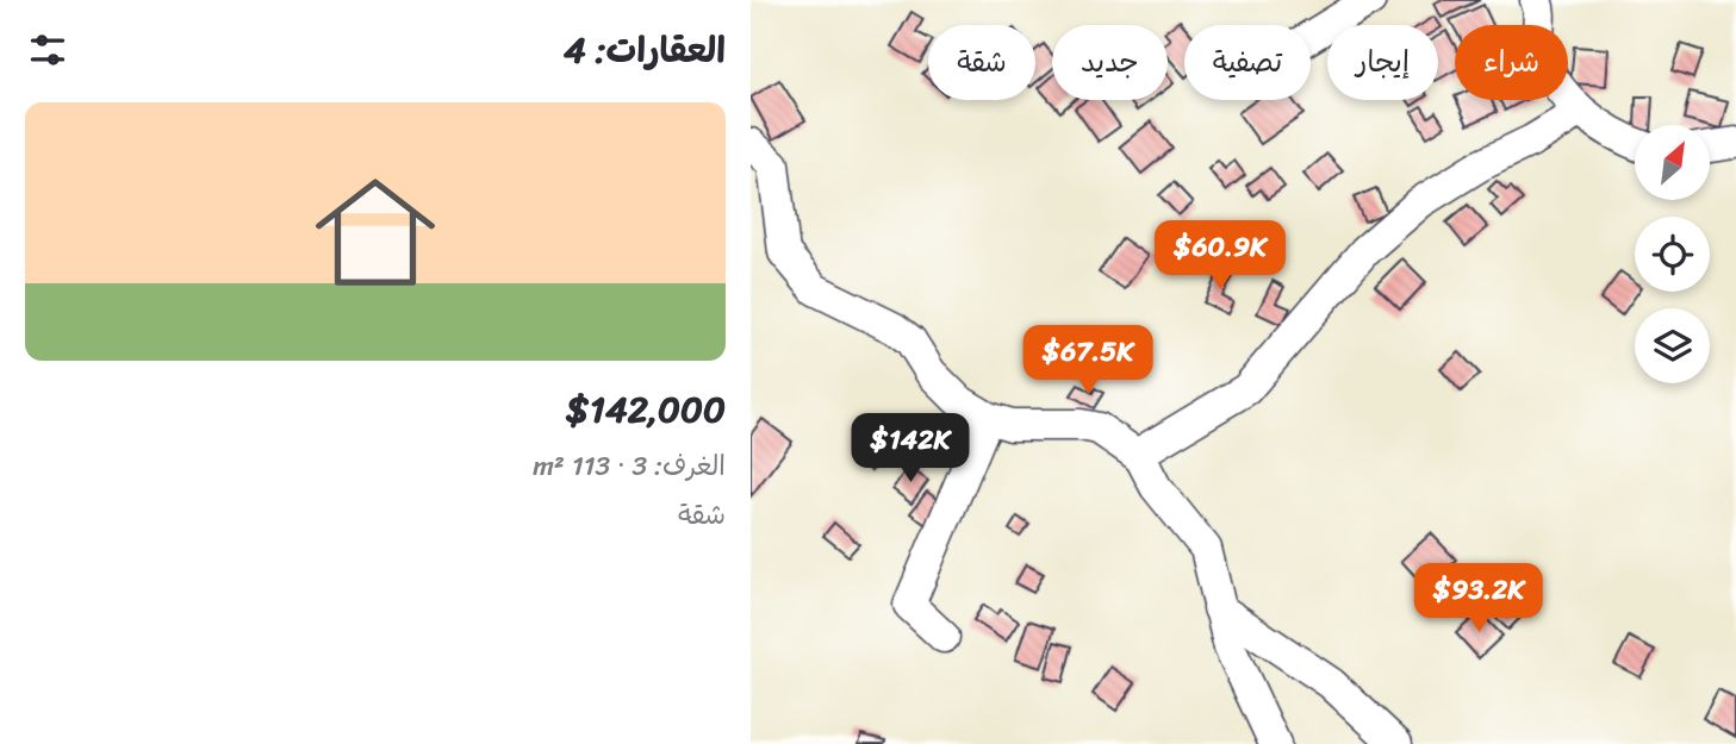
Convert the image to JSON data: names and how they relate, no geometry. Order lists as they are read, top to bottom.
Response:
{
  "north": "top right",
  "page": {
    "heading": "العقارات: 4",
    "chip": [
      "شراء",
      "إيجار",
      "تصفية",
      "جديد",
      "شقة"
    ],
    "list": [
      {
        "name": "$142,000",
        "note": "الغرف: 3 · 113 m² · شقة"
      }
    ],
    "price": [
      "$60.9K",
      "$67.5K",
      "$142K",
      "$93.2K"
    ]
  }
}
